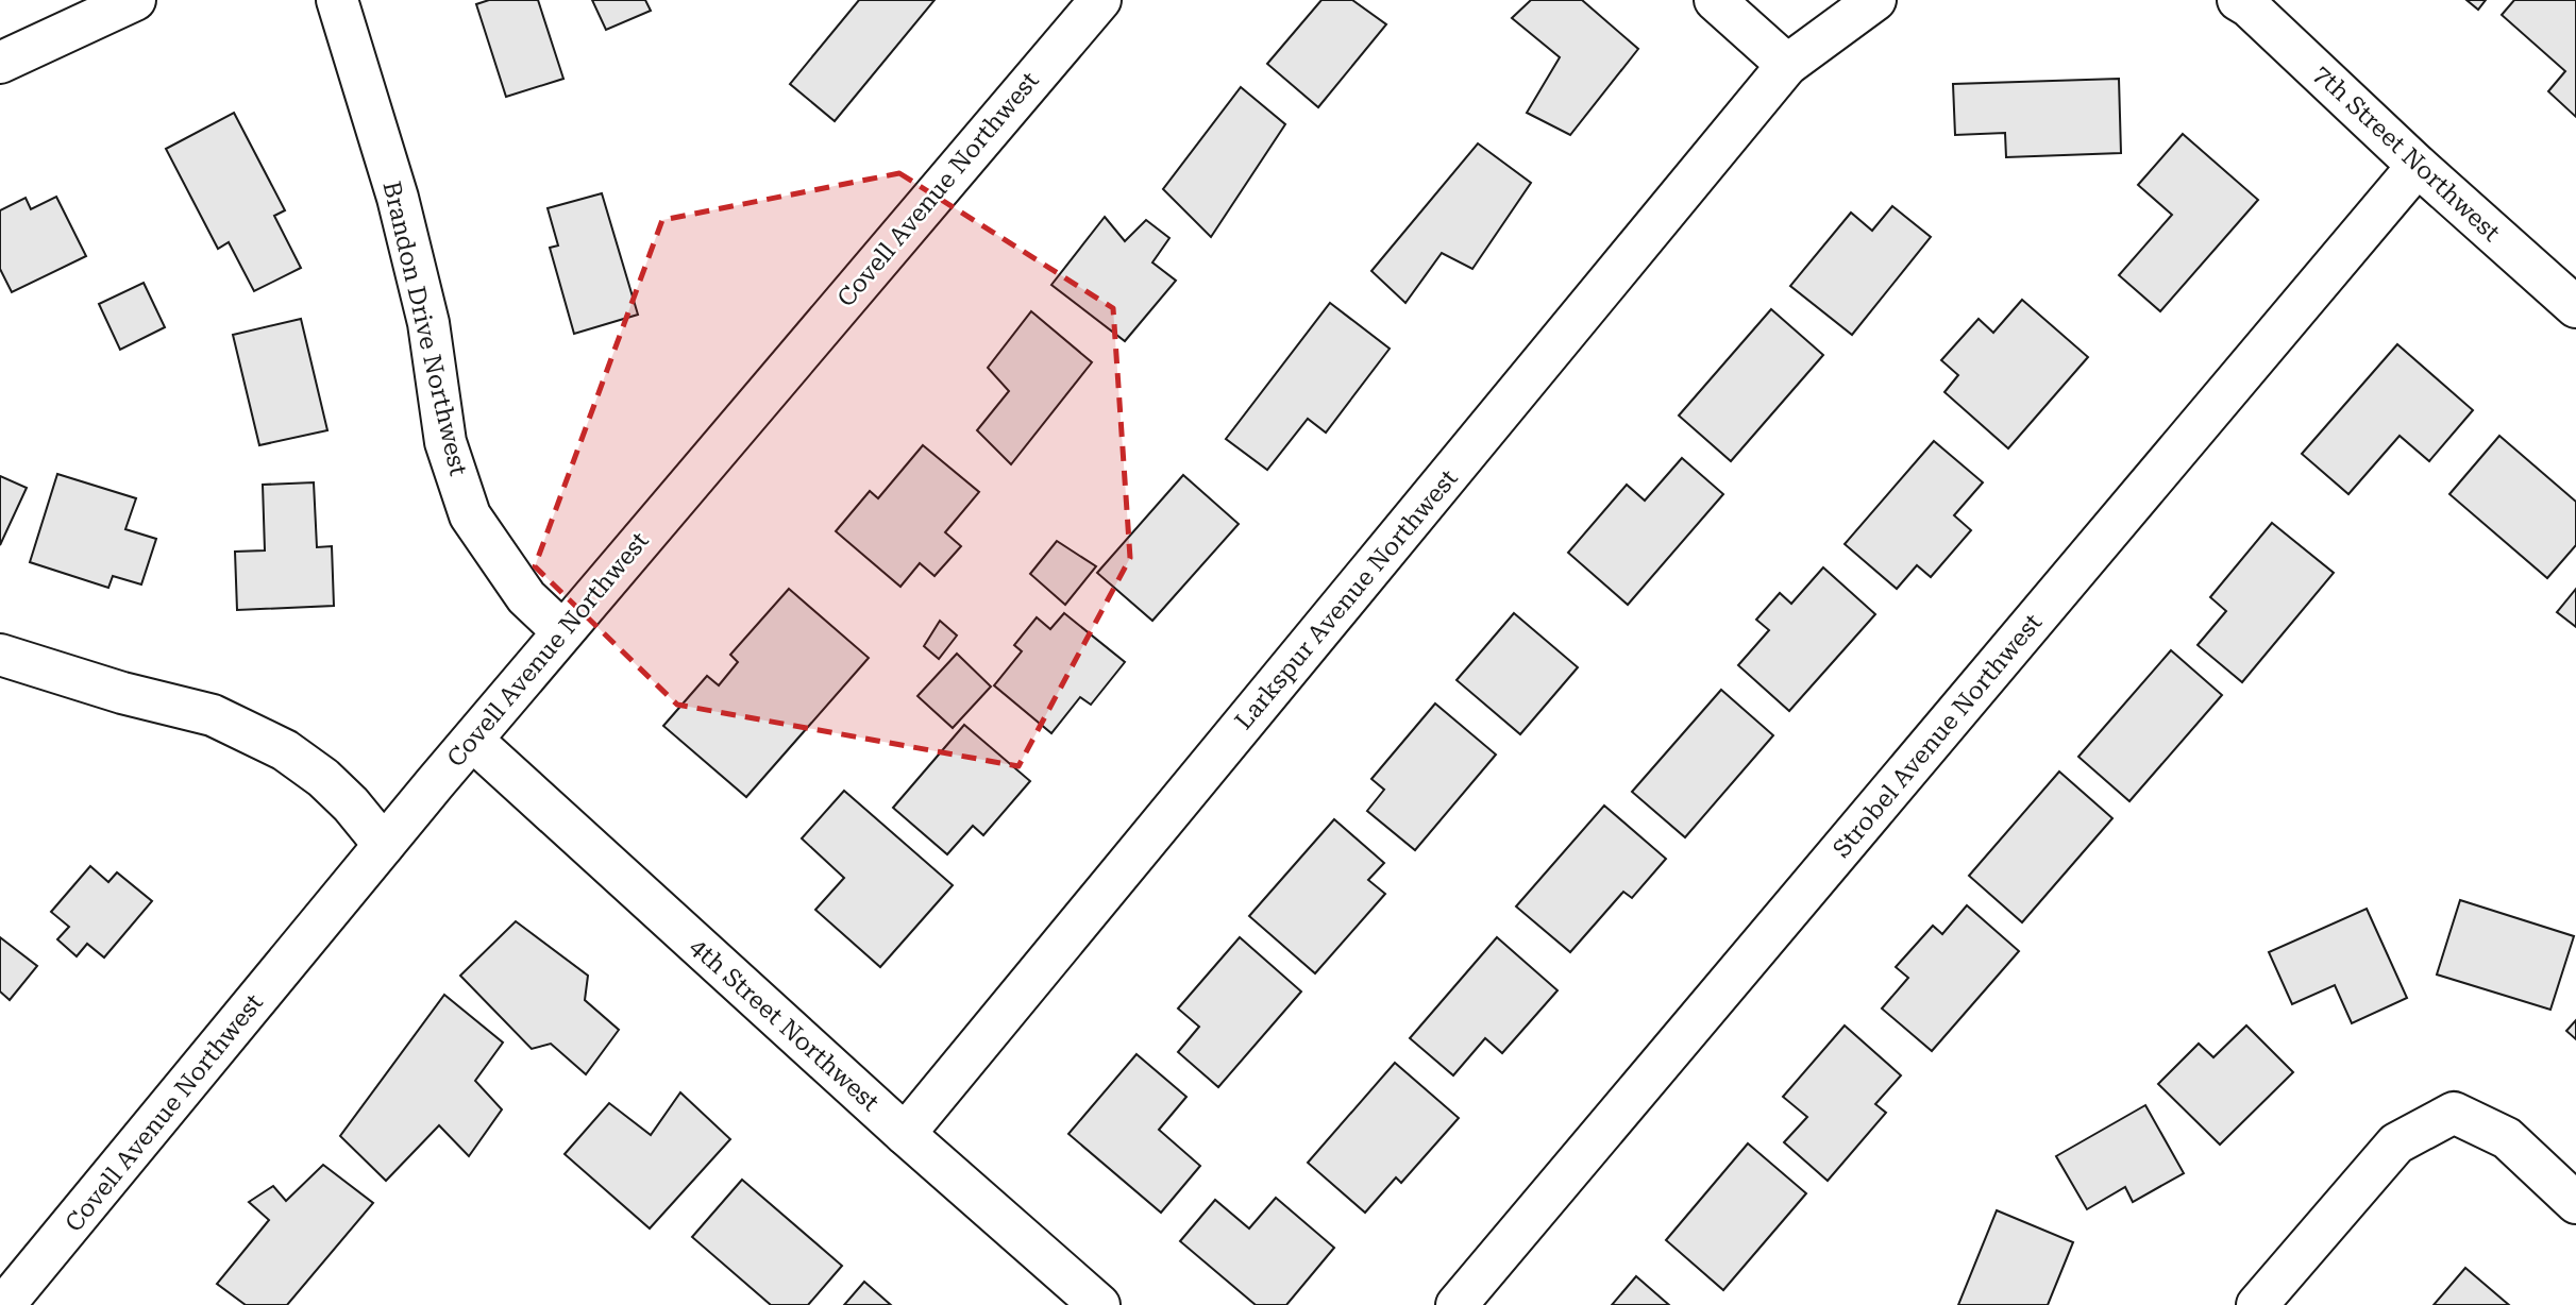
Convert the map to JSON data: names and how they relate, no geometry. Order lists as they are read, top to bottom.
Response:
{
  "streets": {
    "street": [
      "7th Street Northwest",
      "Covell Avenue Northwest",
      "Brandon Drive Northwest",
      "Larkspur Avenue Northwest",
      "Strobel Avenue Northwest",
      "4th Street Northwest"
    ]
  },
  "crossings": [
    ["7th Street Northwest", "Strobel Avenue Northwest"],
    ["Covell Avenue Northwest", "Brandon Drive Northwest"],
    ["Covell Avenue Northwest", "4th Street Northwest"],
    ["Larkspur Avenue Northwest", "4th Street Northwest"]
  ]
}
